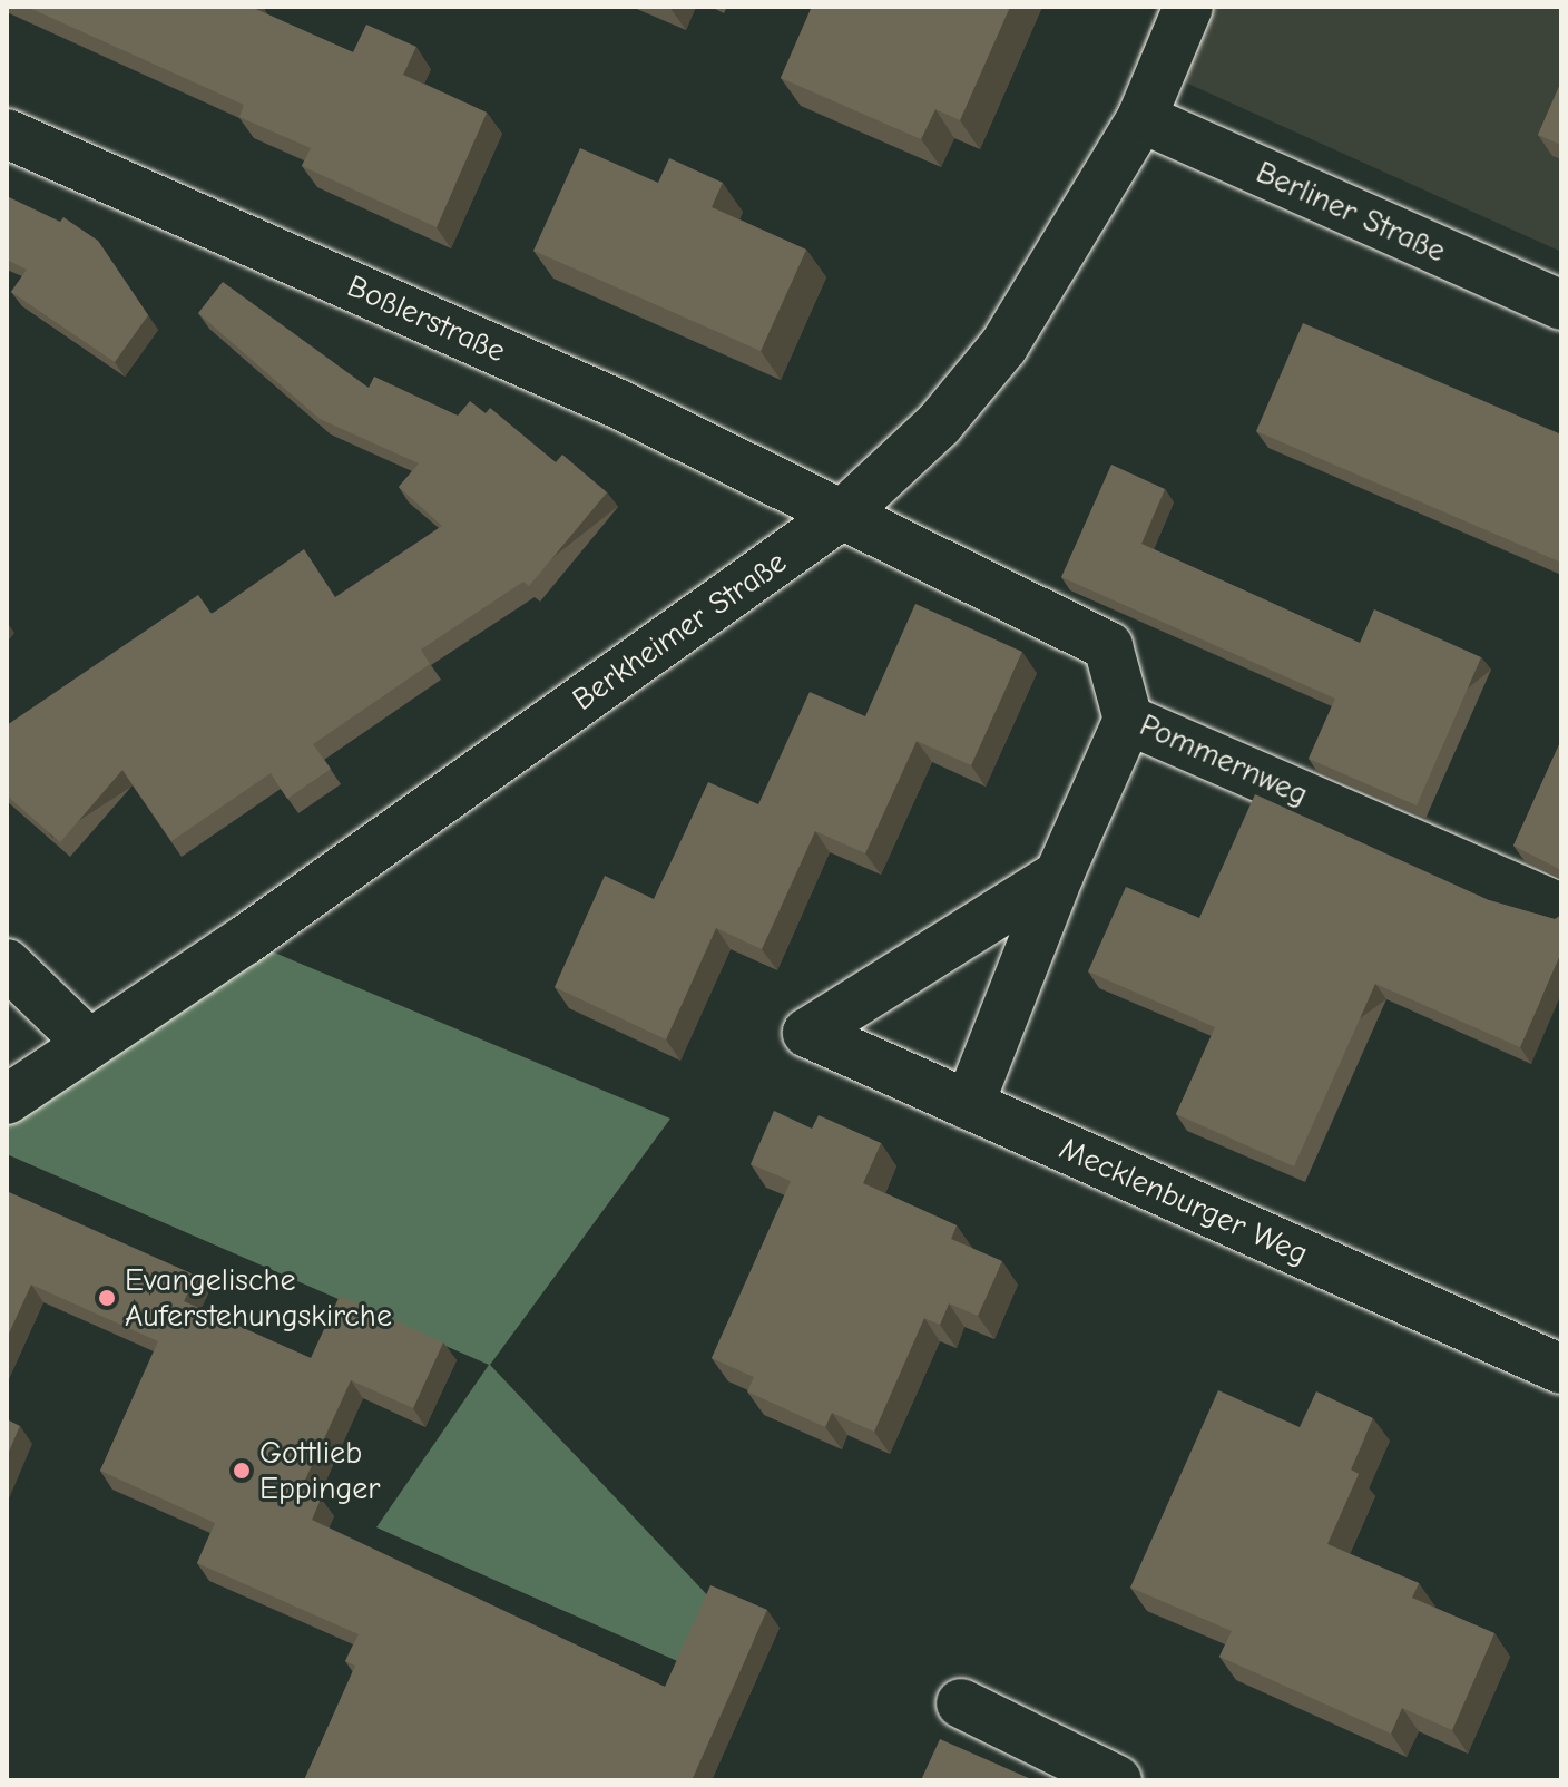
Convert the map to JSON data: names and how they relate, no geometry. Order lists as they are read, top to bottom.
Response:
{
  "streets": {
    "street": [
      "Berliner Straße",
      "Boßlerstraße",
      "Berkheimer Straße",
      "Pommernweg",
      "Mecklenburger Weg"
    ]
  },
  "crossings": [
    ["Berliner Straße", "Berkheimer Straße"],
    ["Boßlerstraße", "Berkheimer Straße"],
    ["Boßlerstraße", "Pommernweg"],
    ["Berkheimer Straße", "Pommernweg"]
  ],
  "places": ["Evangelische Auferstehungskirche", "Gottlieb Eppinger"]
}
